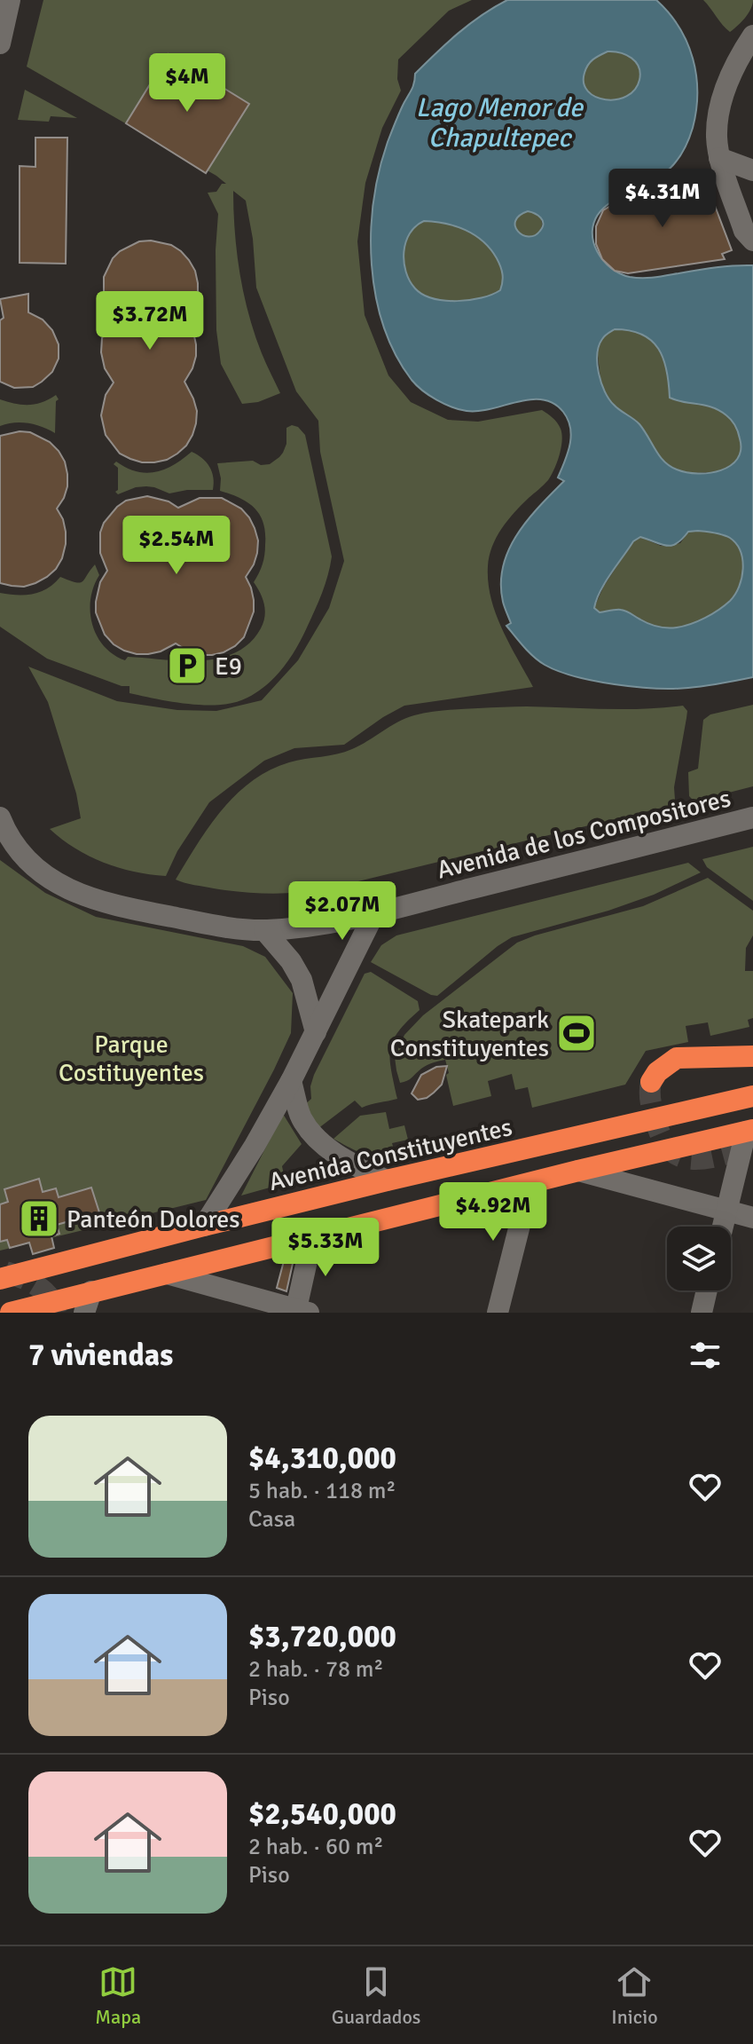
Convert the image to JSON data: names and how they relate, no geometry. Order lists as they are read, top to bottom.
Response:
{
  "streets": {
    "highway": ["Avenida Constituyentes"],
    "street": ["Avenida de los Compositores"]
  },
  "water": ["Lago Menor de Chapultepec"],
  "parks": ["Parque Costituyentes"],
  "places": {
    "parking": ["E9"],
    "sports": ["Skatepark Constituyentes"],
    "building": ["Panteón Dolores"]
  },
  "page": {
    "price": [
      "$4M",
      "$4.31M",
      "$3.72M",
      "$2.54M",
      "$2.07M",
      "$4.92M",
      "$5.33M"
    ],
    "heading": "7 viviendas",
    "list": [
      {
        "name": "$4,310,000",
        "note": "5 hab. · 118 m² · Casa"
      },
      {
        "name": "$3,720,000",
        "note": "2 hab. · 78 m² · Piso"
      },
      {
        "name": "$2,540,000",
        "note": "2 hab. · 60 m² · Piso"
      }
    ],
    "tabs": ["Mapa", "Guardados", "Inicio"]
  }
}
